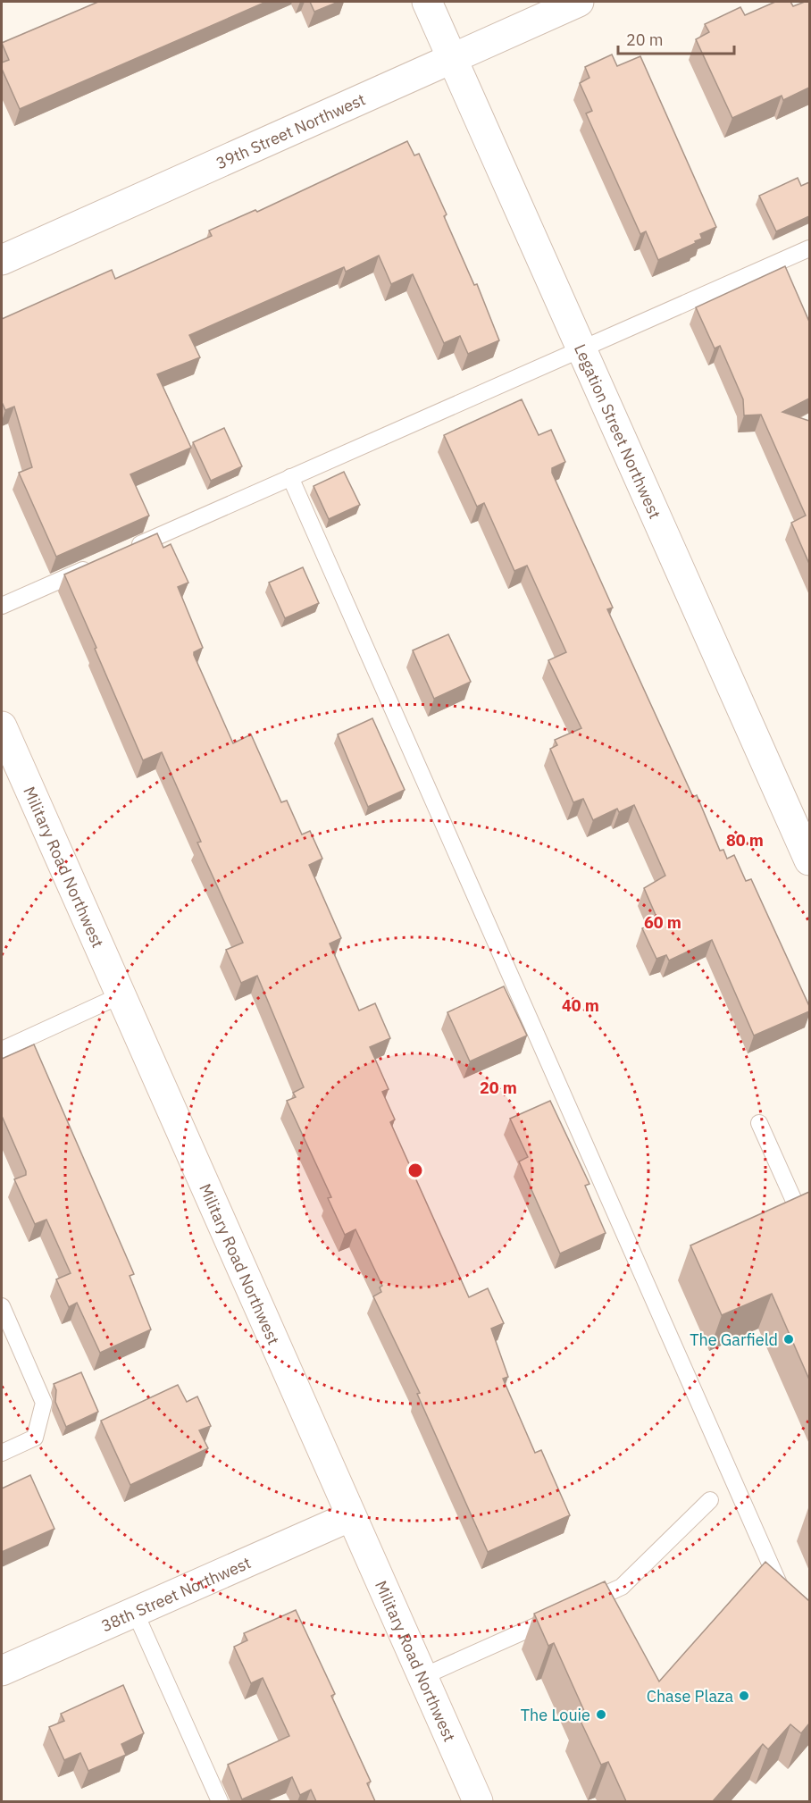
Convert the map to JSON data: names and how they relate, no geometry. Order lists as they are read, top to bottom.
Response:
{
  "streets": {
    "street": [
      "39th Street Northwest",
      "Legation Street Northwest",
      "Military Road Northwest",
      "38th Street Northwest"
    ]
  },
  "crossings": [
    ["39th Street Northwest", "Legation Street Northwest"],
    ["Military Road Northwest", "38th Street Northwest"]
  ],
  "places": ["The Garfield", "Chase Plaza", "The Louie"],
  "scale_bar": "20 m",
  "rings": [
    "80 m",
    "60 m",
    "40 m",
    "20 m"
  ]
}
